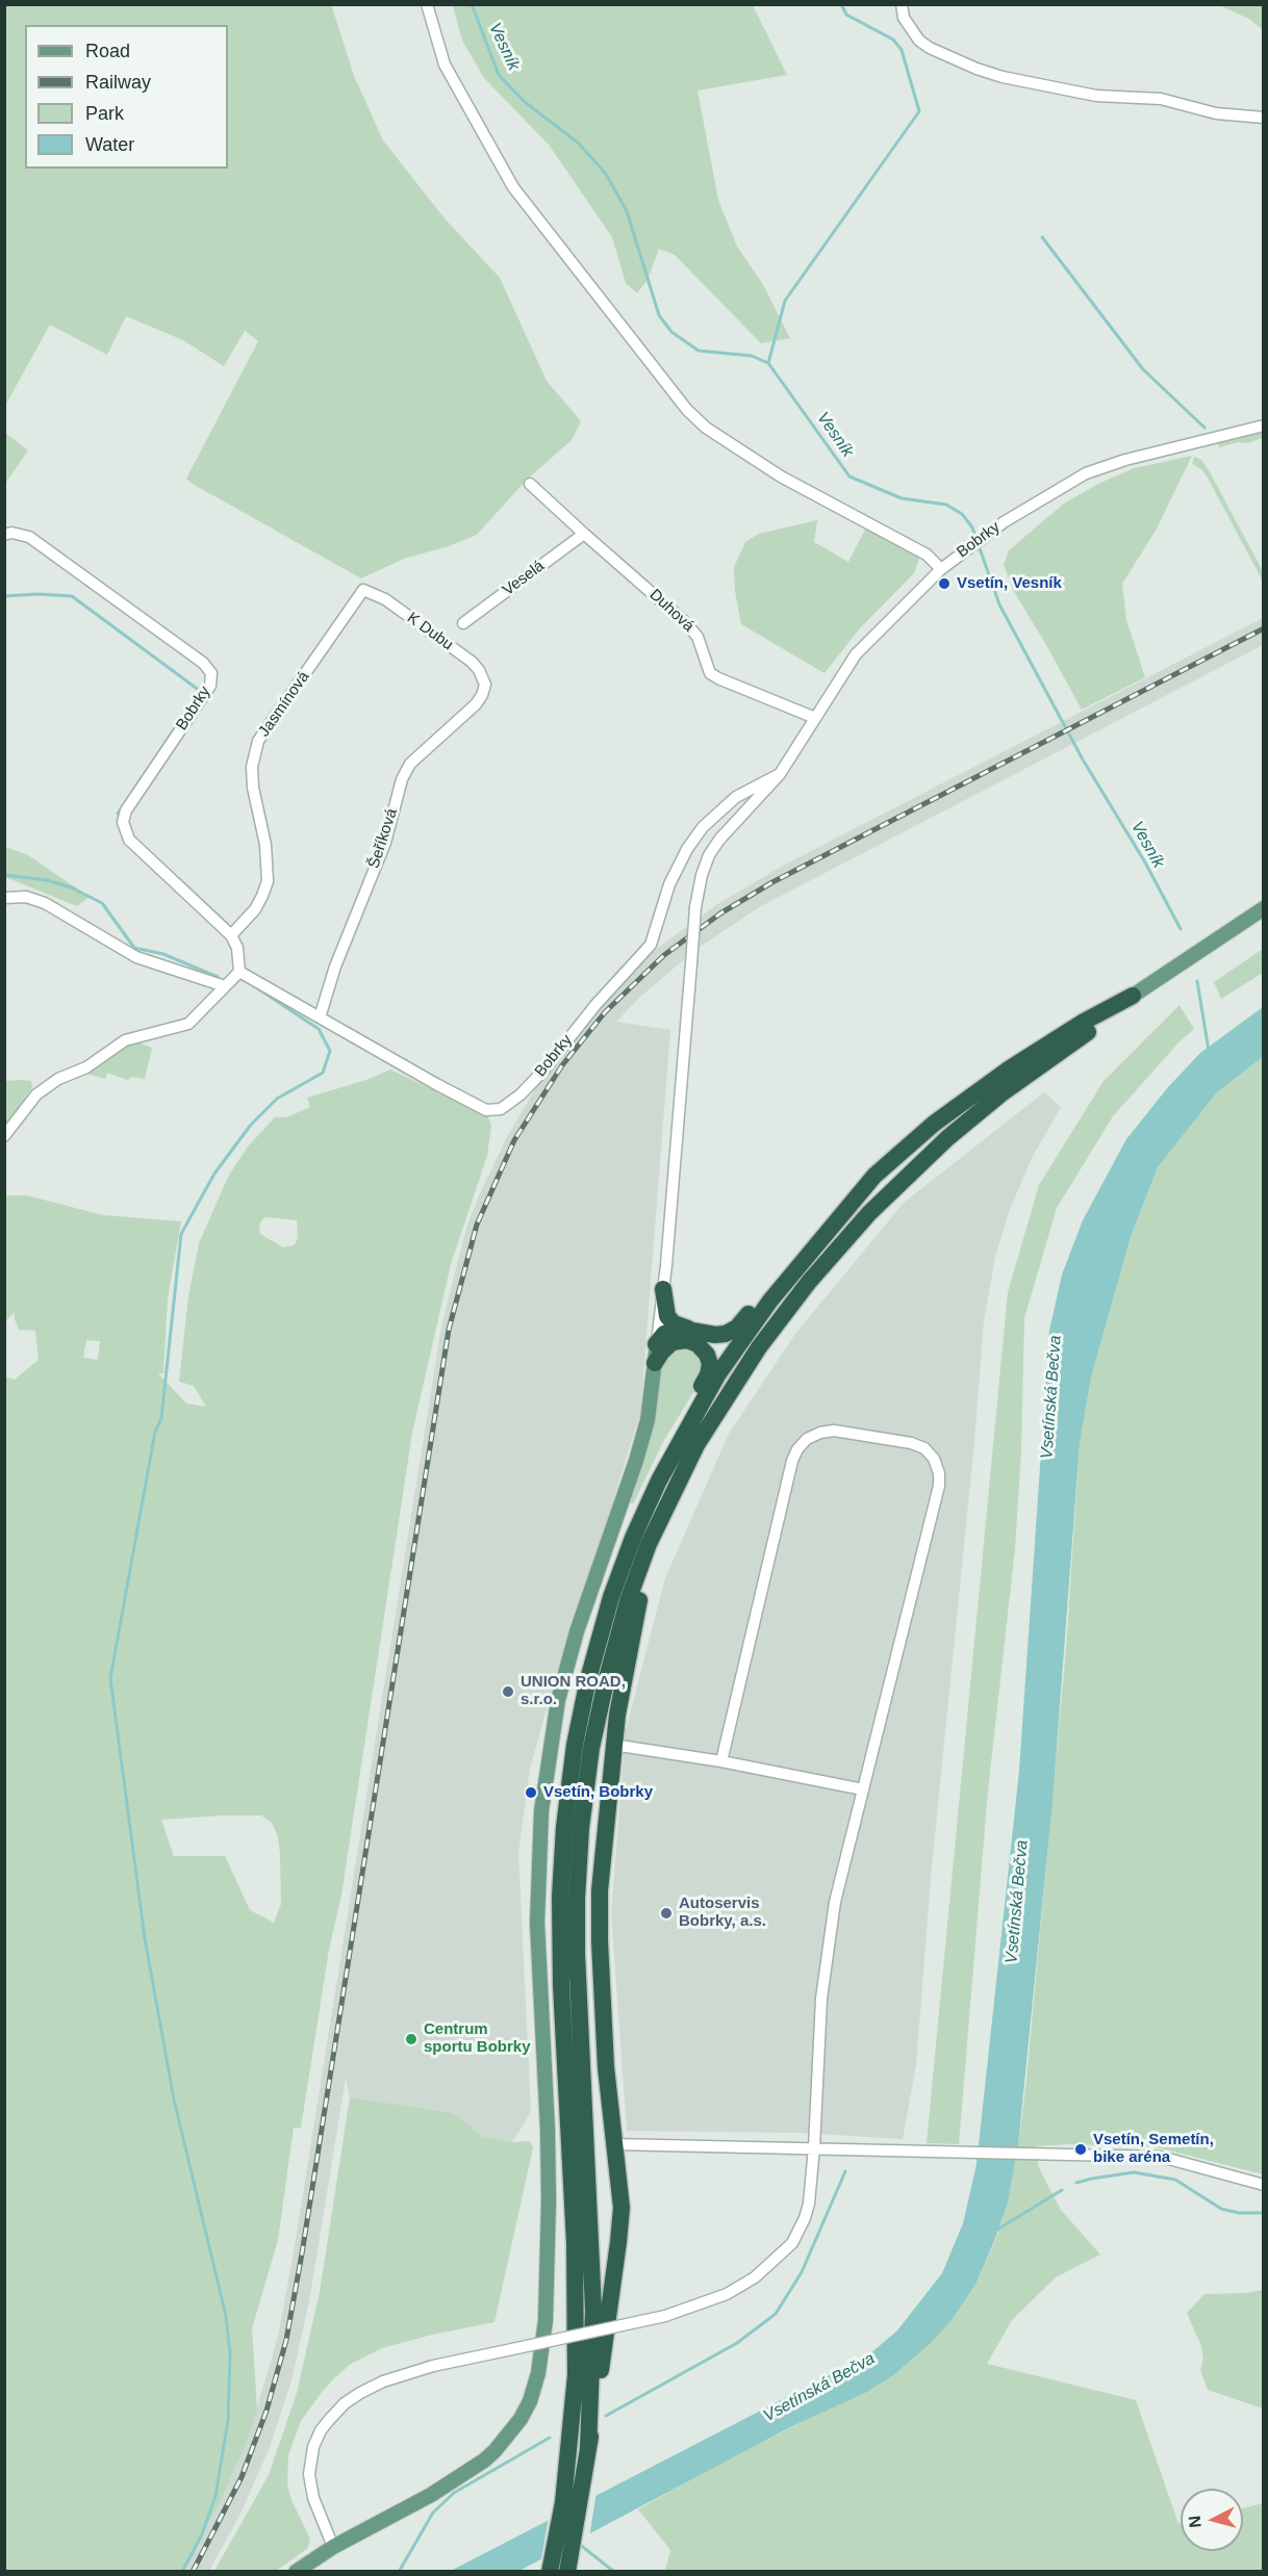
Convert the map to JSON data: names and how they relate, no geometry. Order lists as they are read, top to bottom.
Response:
{
  "streets": {
    "street": [
      "Bobrky",
      "Veselá",
      "Duhová",
      "K Dubu",
      "Jasmínová",
      "Šeříková"
    ]
  },
  "crossings": [
    ["Bobrky", "Duhová"],
    ["Bobrky", "Jasmínová"],
    ["Bobrky", "Šeříková"],
    ["Veselá", "Duhová"],
    ["K Dubu", "Jasmínová"],
    ["K Dubu", "Šeříková"]
  ],
  "water": ["Vesník", "Vsetínská Bečva"],
  "places": [
    "Vsetín, Vesník",
    "UNION ROAD, s.r.o.",
    "Vsetín, Bobrky",
    "Autoservis Bobrky, a.s.",
    "Centrum sportu Bobrky",
    "Vsetín, Semetín, bike aréna"
  ],
  "legend": [
    "Road",
    "Railway",
    "Park",
    "Water"
  ],
  "north": "left"
}
